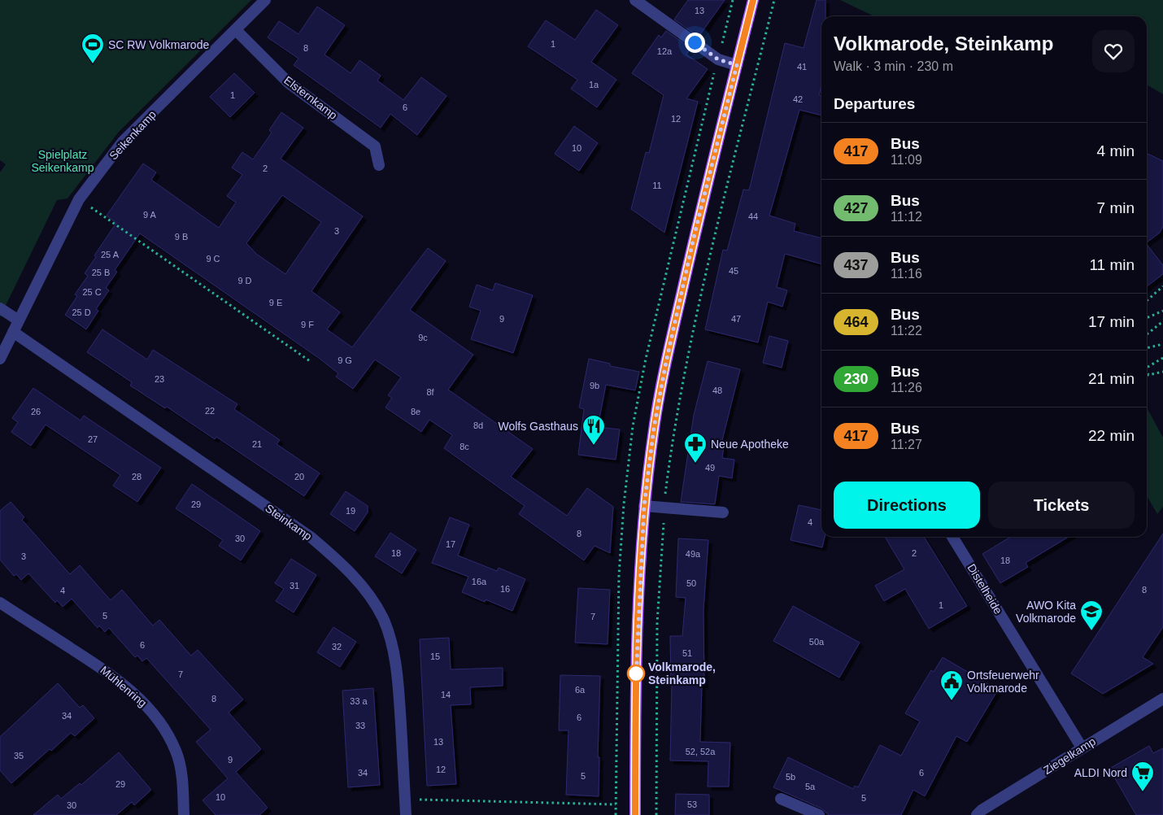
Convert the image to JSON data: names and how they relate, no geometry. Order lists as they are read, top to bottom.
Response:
{
  "streets": {
    "street": [
      "Elsternkamp",
      "Seikenkamp",
      "Steinkamp",
      "Distelheide",
      "Mühlenring",
      "Ziegelkamp"
    ]
  },
  "crossings": [
    ["Elsternkamp", "Seikenkamp"],
    ["Seikenkamp", "Steinkamp"],
    ["Distelheide", "Ziegelkamp"]
  ],
  "parks": ["Spielplatz Seikenkamp"],
  "places": {
    "sports": ["SC RW Volkmarode"],
    "restaurant": ["Wolfs Gasthaus"],
    "pharmacy": ["Neue Apotheke"],
    "school or university": ["AWO Kita Volkmarode"],
    "other": ["Volkmarode, Steinkamp"],
    "public building": ["Ortsfeuerwehr Volkmarode"],
    "supermarket": ["ALDI Nord"]
  },
  "lines": ["bus line 417"],
  "house_numbers": [
    "13",
    "1",
    "8",
    "12a",
    "41",
    "1a",
    "1",
    "42",
    "6",
    "12",
    "10",
    "2",
    "11",
    "9 A",
    "44",
    "3",
    "9 B",
    "25 A",
    "9 C",
    "45",
    "25 B",
    "9 D",
    "25 C",
    "9 E",
    "25 D",
    "9",
    "47",
    "9 F",
    "9c",
    "9 G",
    "23",
    "9b",
    "48",
    "8f",
    "22",
    "26",
    "8e",
    "8d",
    "27",
    "21",
    "8c",
    "49",
    "28",
    "20",
    "29",
    "19",
    "4",
    "8",
    "30",
    "17",
    "18",
    "2",
    "49a",
    "3",
    "18",
    "16a",
    "50",
    "31",
    "16",
    "8",
    "4",
    "1",
    "5",
    "7",
    "50a",
    "6",
    "32",
    "51",
    "15",
    "7",
    "6a",
    "14",
    "8",
    "33 a",
    "34",
    "6",
    "33",
    "13",
    "52, 52a",
    "35",
    "9",
    "12",
    "34",
    "6",
    "5",
    "5b",
    "29",
    "5a",
    "10",
    "5",
    "53",
    "30"
  ],
  "page": {
    "heading": [
      ["Volkmarode, Steinkamp", "Walk · 3 min · 230 m"],
      "Departures"
    ],
    "list": [
      {
        "mark": "417",
        "name": "Bus",
        "note": "11:09",
        "value": "4 min"
      },
      {
        "mark": "427",
        "name": "Bus",
        "note": "11:12",
        "value": "7 min"
      },
      {
        "mark": "437",
        "name": "Bus",
        "note": "11:16",
        "value": "11 min"
      },
      {
        "mark": "464",
        "name": "Bus",
        "note": "11:22",
        "value": "17 min"
      },
      {
        "mark": "230",
        "name": "Bus",
        "note": "11:26",
        "value": "21 min"
      },
      {
        "mark": "417",
        "name": "Bus",
        "note": "11:27",
        "value": "22 min"
      }
    ],
    "buttons": ["Directions", "Tickets"]
  }
}
